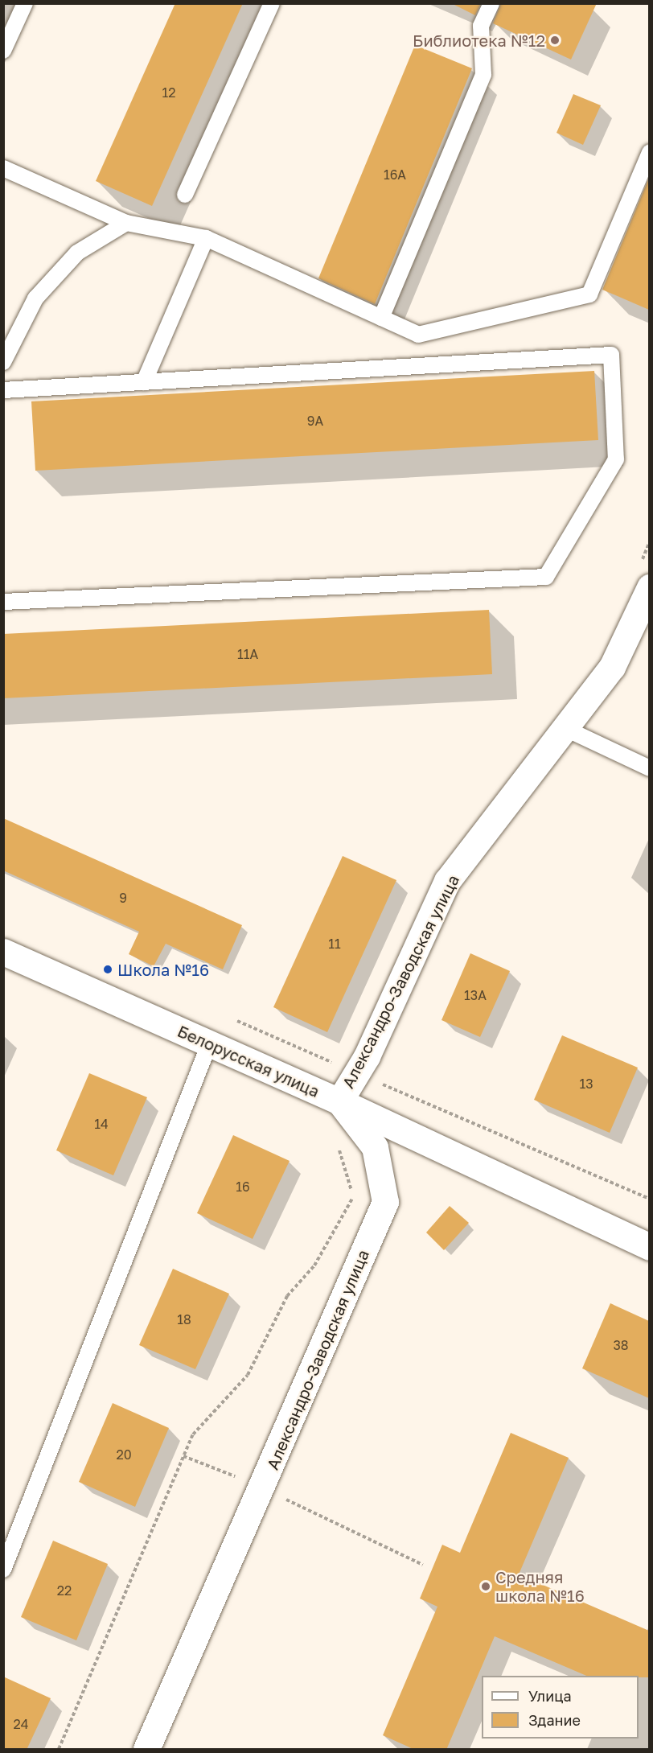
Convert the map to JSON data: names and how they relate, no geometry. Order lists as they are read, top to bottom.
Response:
{
  "streets": {
    "street": ["Александро-Заводская улица", "Белорусская улица"]
  },
  "crossings": [
    ["Александро-Заводская улица", "Белорусская улица"]
  ],
  "places": ["Библиотека №12", "Школа №16", "Средняя школа №16"],
  "house_numbers": [
    "12",
    "16А",
    "9А",
    "11А",
    "9",
    "11",
    "13А",
    "13",
    "14",
    "16",
    "18",
    "38",
    "20",
    "22",
    "24"
  ],
  "legend": ["Улица", "Здание"]
}
